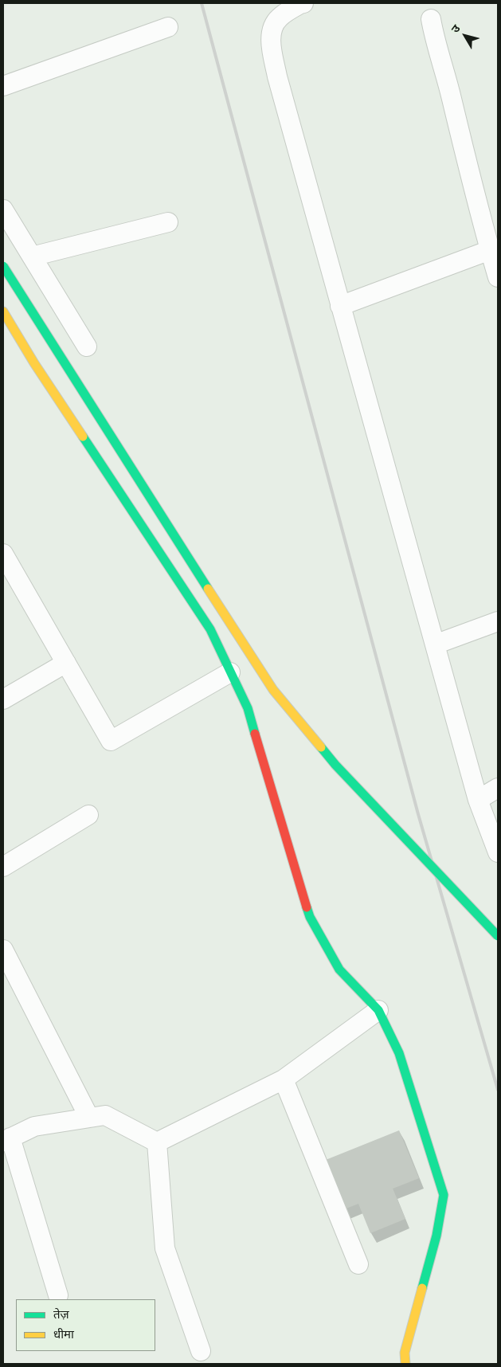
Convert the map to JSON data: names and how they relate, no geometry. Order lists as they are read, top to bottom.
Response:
{
  "legend": ["तेज़", "धीमा"],
  "north": "top left"
}
